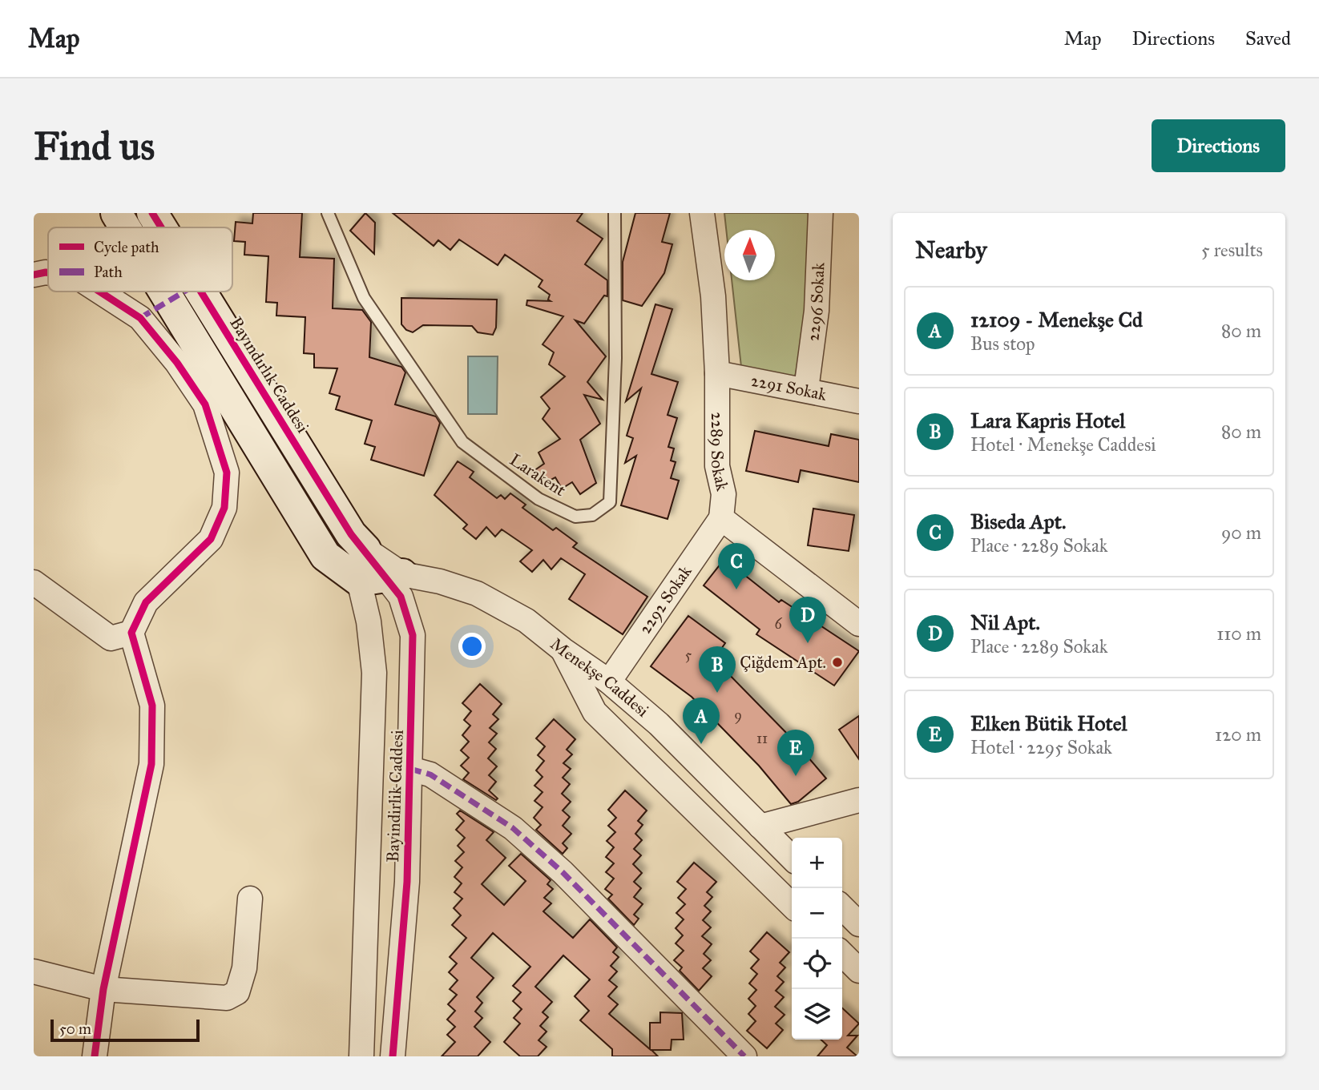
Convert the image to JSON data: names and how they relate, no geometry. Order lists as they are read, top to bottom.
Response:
{
  "streets": {
    "street": [
      "2296 Sokak",
      "Bayındırlık Caddesi",
      "2291 Sokak",
      "2289 Sokak",
      "2292 Sokak",
      "Menekşe Caddesi",
      "Bayindirlik Caddesi"
    ],
    "lane": ["Larakent"]
  },
  "crossings": [
    ["2296 Sokak", "2291 Sokak"],
    ["Bayındırlık Caddesi", "Bayindirlik Caddesi"],
    ["2291 Sokak", "2289 Sokak"],
    ["2289 Sokak", "2292 Sokak"],
    ["2292 Sokak", "Menekşe Caddesi"],
    ["Menekşe Caddesi", "Bayindirlik Caddesi"]
  ],
  "places": ["Çiğdem Apt."],
  "house_numbers": [
    "6",
    "5",
    "9",
    "11"
  ],
  "legend": ["Cycle path", "Path"],
  "scale_bar": "50 m",
  "north": "top",
  "page": {
    "header": "Map",
    "nav": ["Map", "Directions", "Saved"],
    "buttons": "Directions",
    "title": "Find us",
    "heading": ["Nearby", "5 results"],
    "list": [
      {
        "mark": "A",
        "name": "12109 - Menekşe Cd",
        "note": "Bus stop",
        "value": "80 m"
      },
      {
        "mark": "B",
        "name": "Lara Kapris Hotel",
        "note": "Hotel · Menekşe Caddesi",
        "value": "80 m"
      },
      {
        "mark": "C",
        "name": "Biseda Apt.",
        "note": "Place · 2289 Sokak",
        "value": "90 m"
      },
      {
        "mark": "D",
        "name": "Nil Apt.",
        "note": "Place · 2289 Sokak",
        "value": "110 m"
      },
      {
        "mark": "E",
        "name": "Elken Bütik Hotel",
        "note": "Hotel · 2295 Sokak",
        "value": "120 m"
      }
    ],
    "pins": [
      "C",
      "D",
      "B",
      "A",
      "E"
    ],
    "map_buttons": ["+", "−"],
    "scale": "50 m"
  }
}
